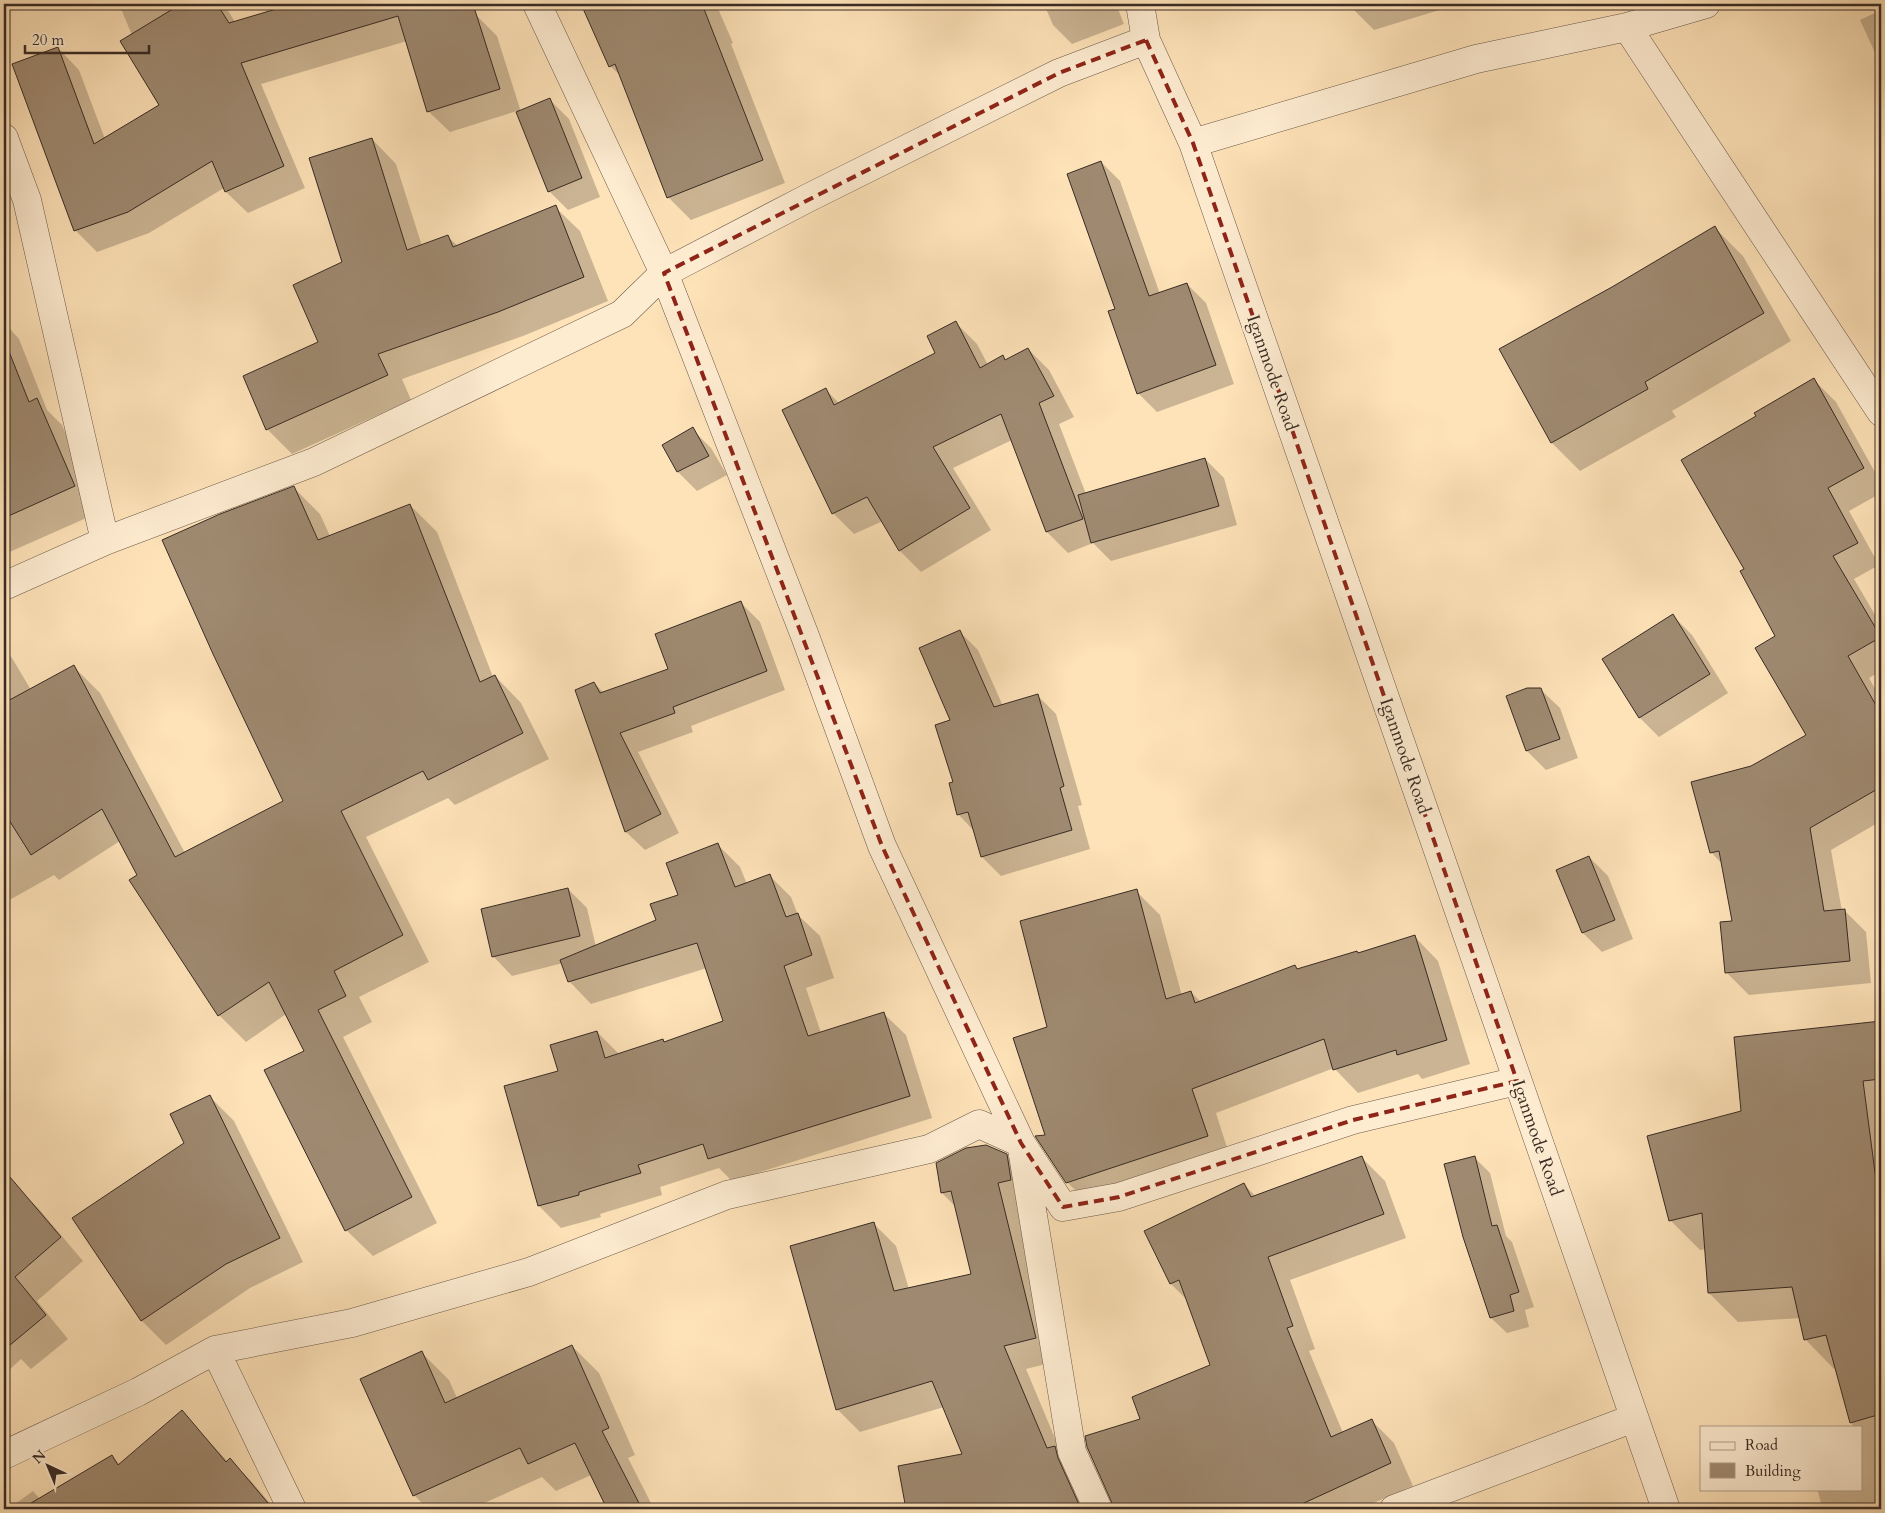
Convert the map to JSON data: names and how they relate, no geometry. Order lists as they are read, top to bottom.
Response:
{
  "streets": {
    "street": ["Iganmode Road"]
  },
  "legend": ["Road", "Building"],
  "scale_bar": "20 m",
  "north": "top left"
}
